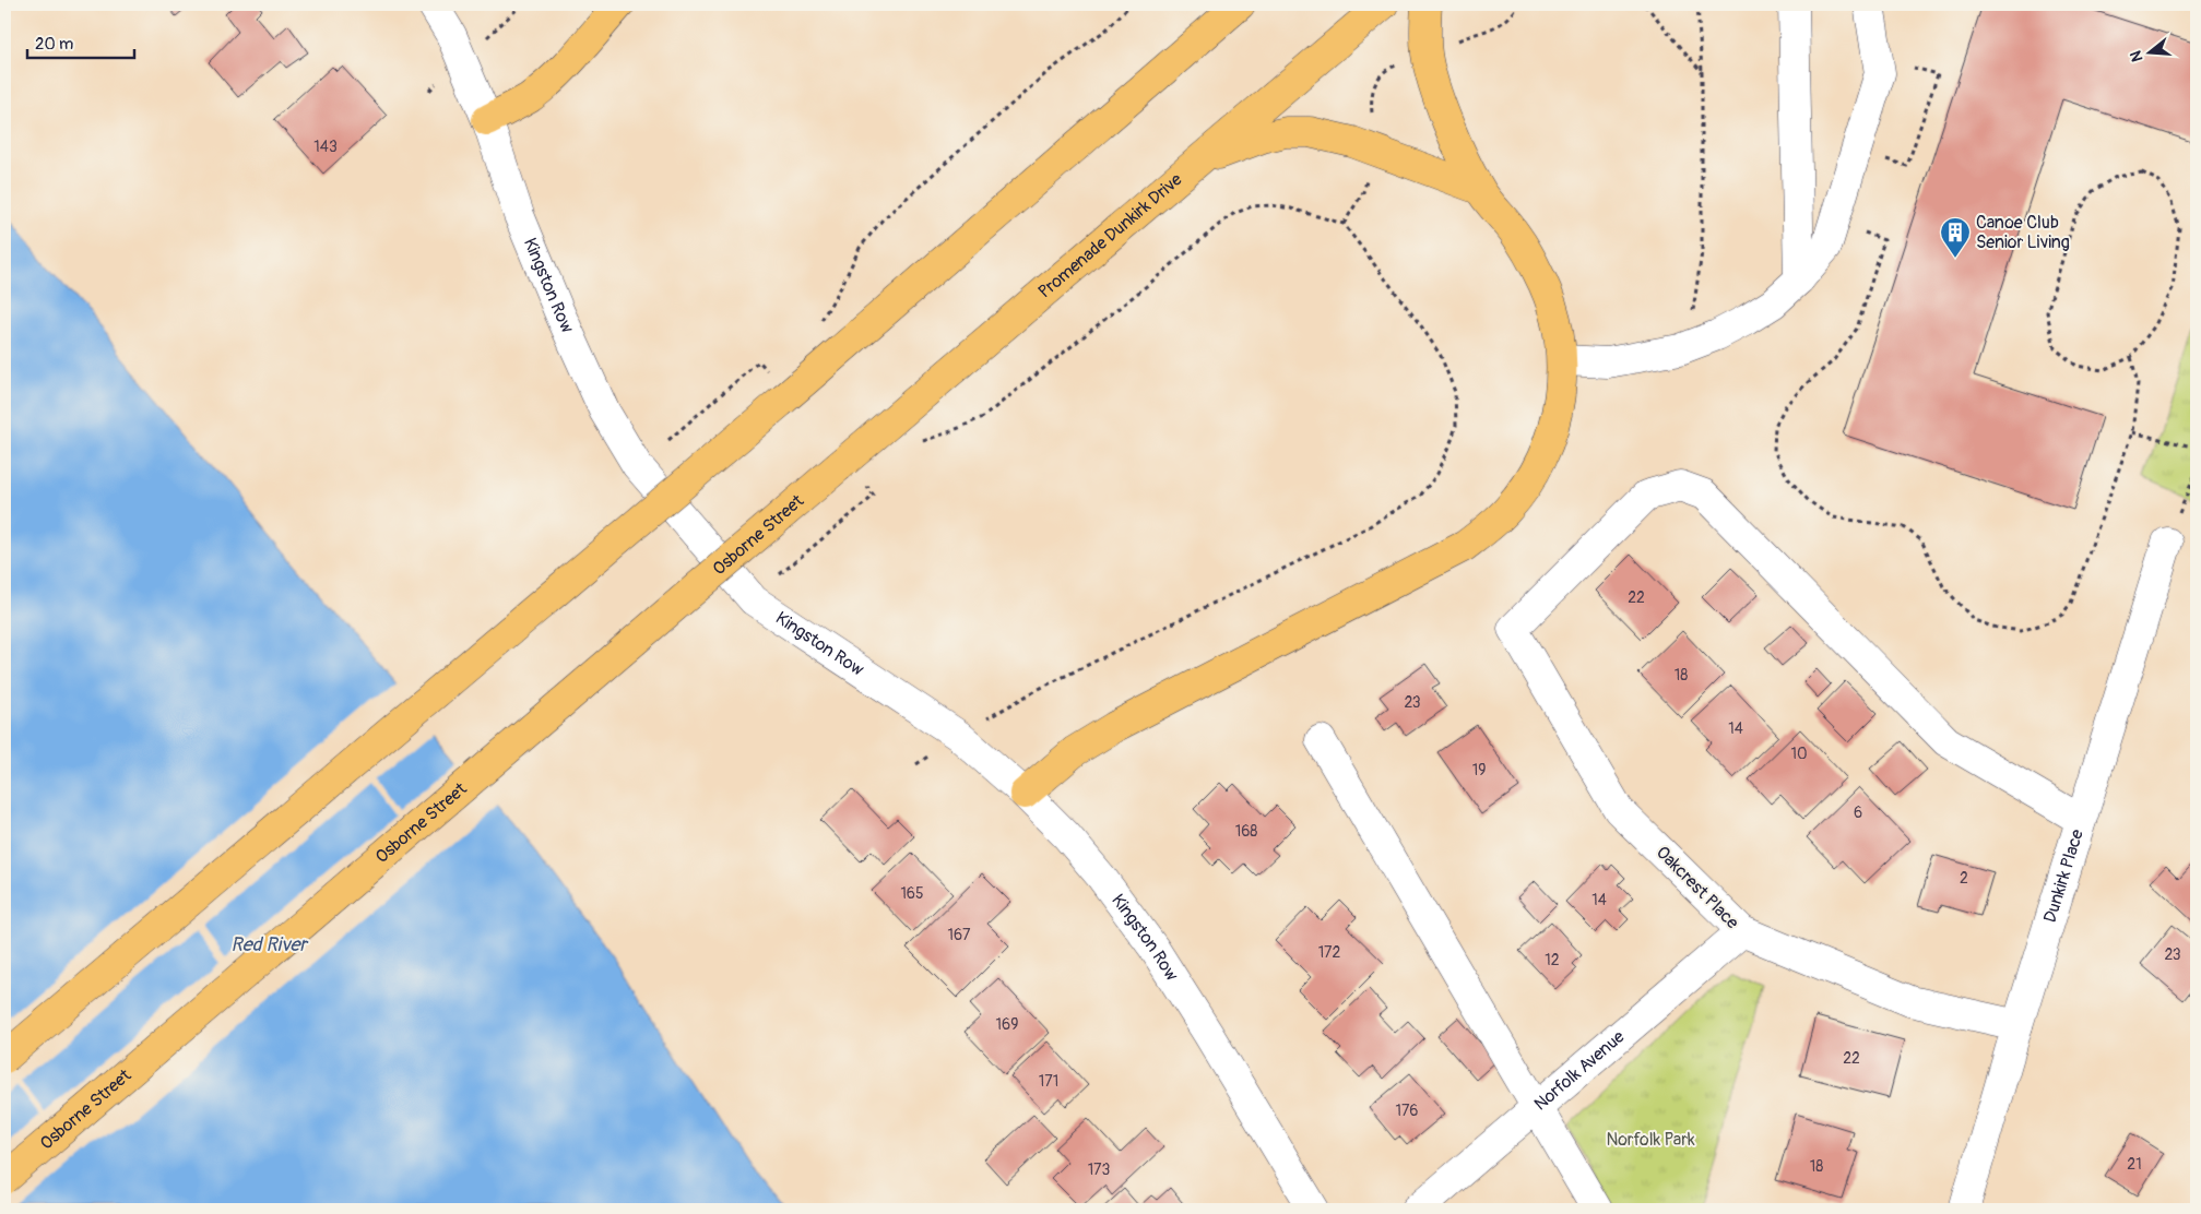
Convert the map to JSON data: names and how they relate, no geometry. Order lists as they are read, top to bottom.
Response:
{
  "streets": {
    "main road": ["Promenade Dunkirk Drive", "Osborne Street"],
    "street": [
      "Kingston Row",
      "Dunkirk Place",
      "Oakcrest Place",
      "Norfolk Avenue"
    ]
  },
  "crossings": [
    ["Promenade Dunkirk Drive", "Osborne Street"],
    ["Dunkirk Place", "Oakcrest Place"],
    ["Oakcrest Place", "Norfolk Avenue"]
  ],
  "water": ["Red River"],
  "parks": ["Norfolk Park"],
  "places": {
    "building": ["Canoe Club Senior Living"]
  },
  "house_numbers": [
    "143",
    "22",
    "18",
    "23",
    "14",
    "10",
    "19",
    "6",
    "168",
    "2",
    "165",
    "14",
    "167",
    "172",
    "23",
    "12",
    "169",
    "22",
    "171",
    "176",
    "21",
    "18",
    "173"
  ],
  "scale_bar": "20 m",
  "north": "left"
}
